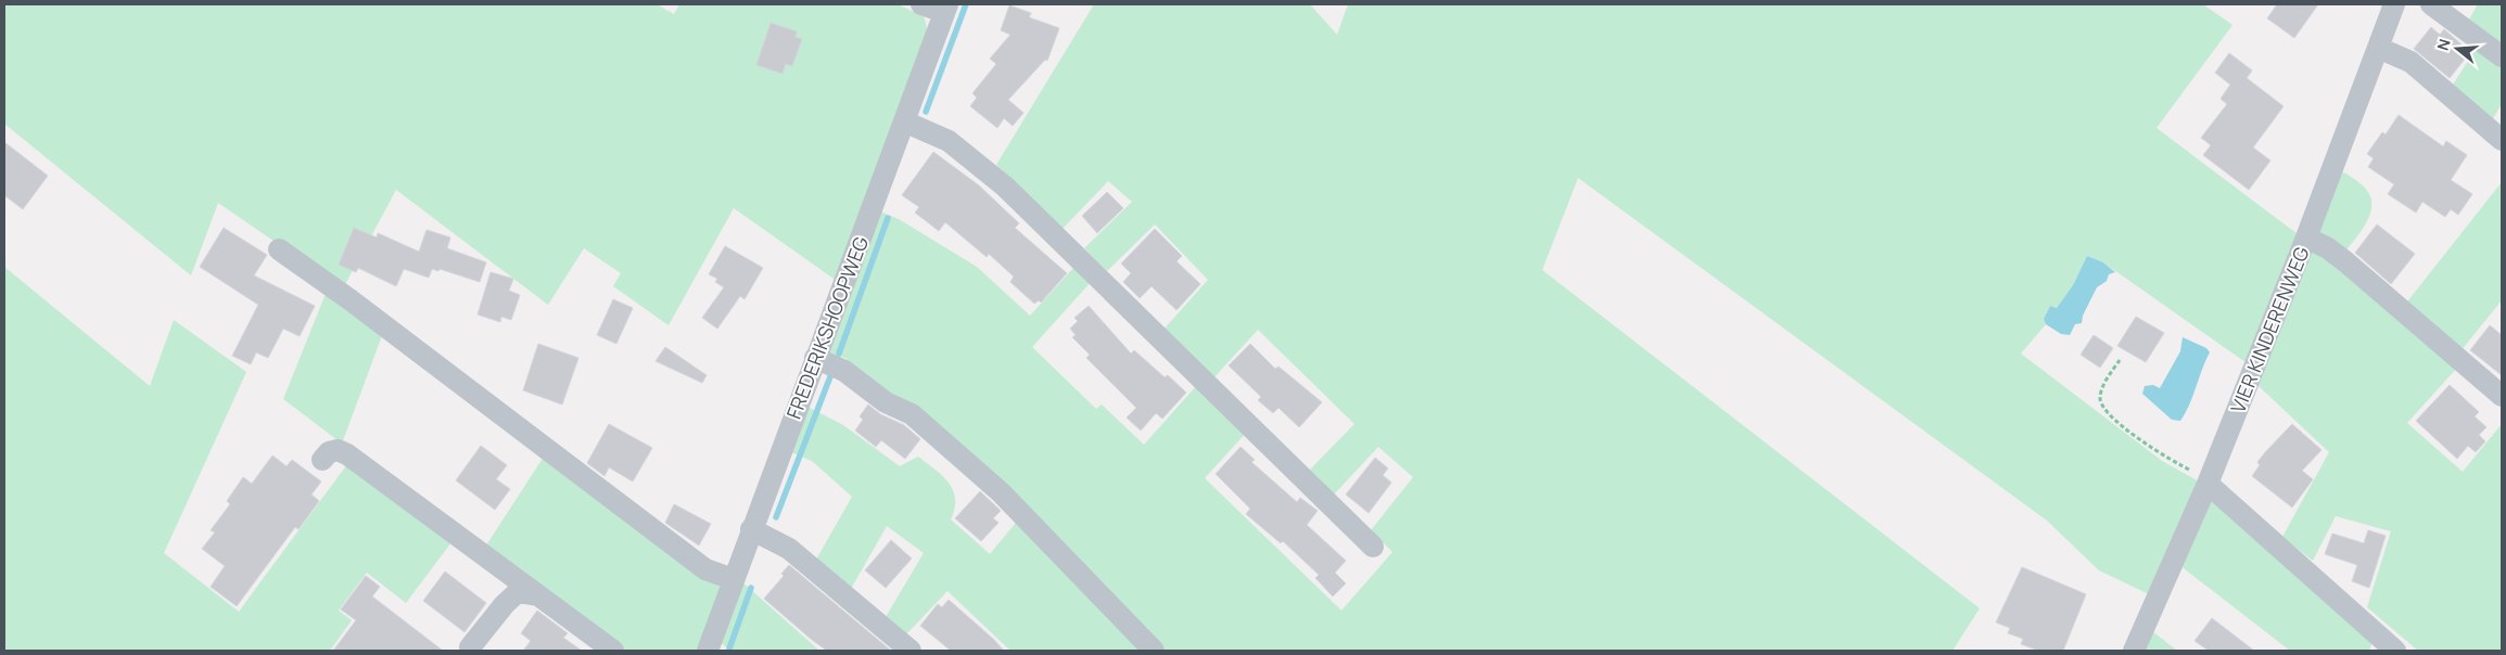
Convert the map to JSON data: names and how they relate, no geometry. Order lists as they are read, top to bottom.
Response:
{
  "streets": {
    "street": ["FREDERIKSHOOPWEG", "VIER KINDERENWEG"]
  },
  "north": "left"
}
